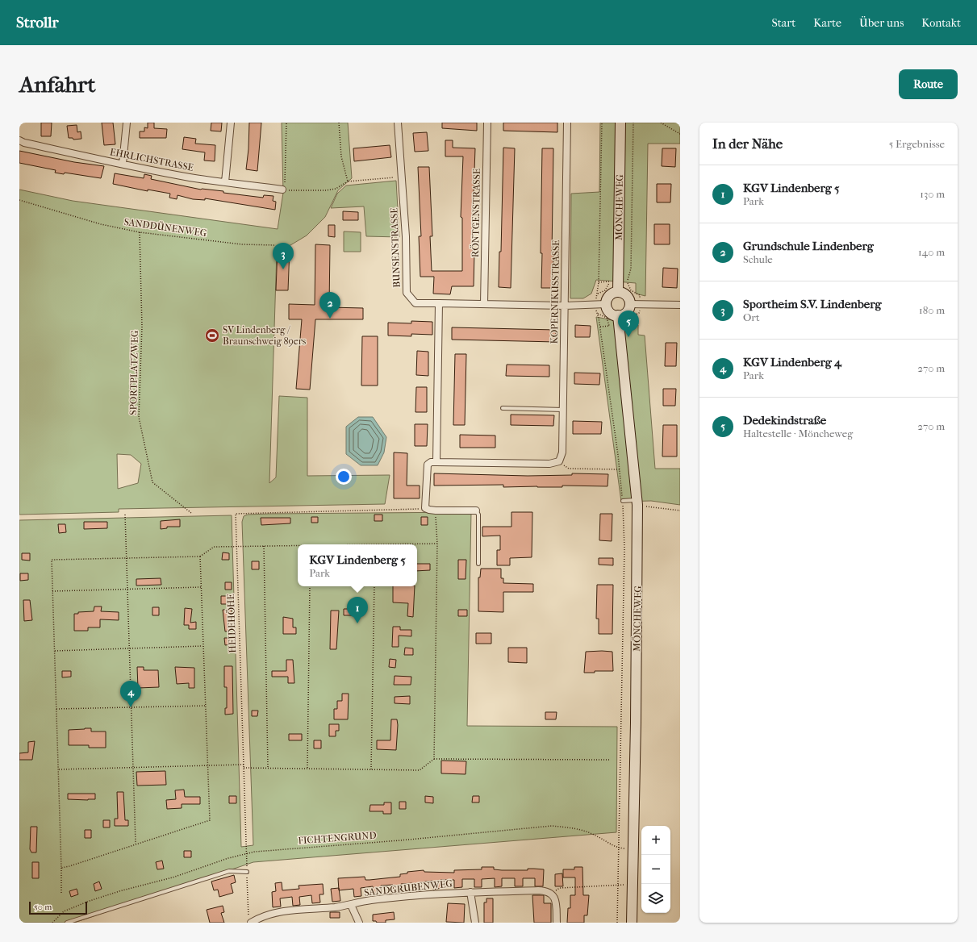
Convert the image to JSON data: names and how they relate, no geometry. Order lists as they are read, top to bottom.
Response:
{
  "streets": {
    "main road": ["MÖNCHEWEG"],
    "street": [
      "EHRLICHSTRASSE",
      "RÖNTGENSTRASSE",
      "BUNSENSTRASSE",
      "KOPERNIKUSSTRASSE",
      "SANDGRUBENWEG"
    ],
    "path": [
      "SANDDÜNENWEG",
      "SPORTPLATZWEG",
      "HEIDEHÖHE",
      "FICHTENGRUND"
    ]
  },
  "crossings": [
    ["MÖNCHEWEG", "BUNSENSTRASSE"],
    ["MÖNCHEWEG", "FICHTENGRUND"],
    ["RÖNTGENSTRASSE", "BUNSENSTRASSE"],
    ["SANDDÜNENWEG", "SPORTPLATZWEG"],
    ["BUNSENSTRASSE", "KOPERNIKUSSTRASSE"],
    ["HEIDEHÖHE", "FICHTENGRUND"],
    ["HEIDEHÖHE", "SANDGRUBENWEG"]
  ],
  "places": {
    "sports": ["SV Lindenberg / Braunschweig 89ers"]
  },
  "scale_bar": "50 m",
  "page": {
    "header": "Strollr",
    "nav": [
      "Start",
      "Karte",
      "Über uns",
      "Kontakt"
    ],
    "buttons": "Route",
    "title": "Anfahrt",
    "heading": ["In der Nähe", "5 Ergebnisse"],
    "list": [
      {
        "mark": "1",
        "name": "KGV Lindenberg 5",
        "note": "Park",
        "value": "130 m"
      },
      {
        "mark": "2",
        "name": "Grundschule Lindenberg",
        "note": "Schule",
        "value": "140 m"
      },
      {
        "mark": "3",
        "name": "Sportheim S.V. Lindenberg",
        "note": "Ort",
        "value": "180 m"
      },
      {
        "mark": "4",
        "name": "KGV Lindenberg 4",
        "note": "Park",
        "value": "270 m"
      },
      {
        "mark": "5",
        "name": "Dedekindstraße",
        "note": "Haltestelle · Möncheweg",
        "value": "270 m"
      }
    ],
    "pins": [
      "3",
      "2",
      "5",
      "1",
      "4"
    ],
    "popup": ["KGV Lindenberg 5", "Park"],
    "map_buttons": ["+", "−"],
    "scale": "50 m"
  }
}
